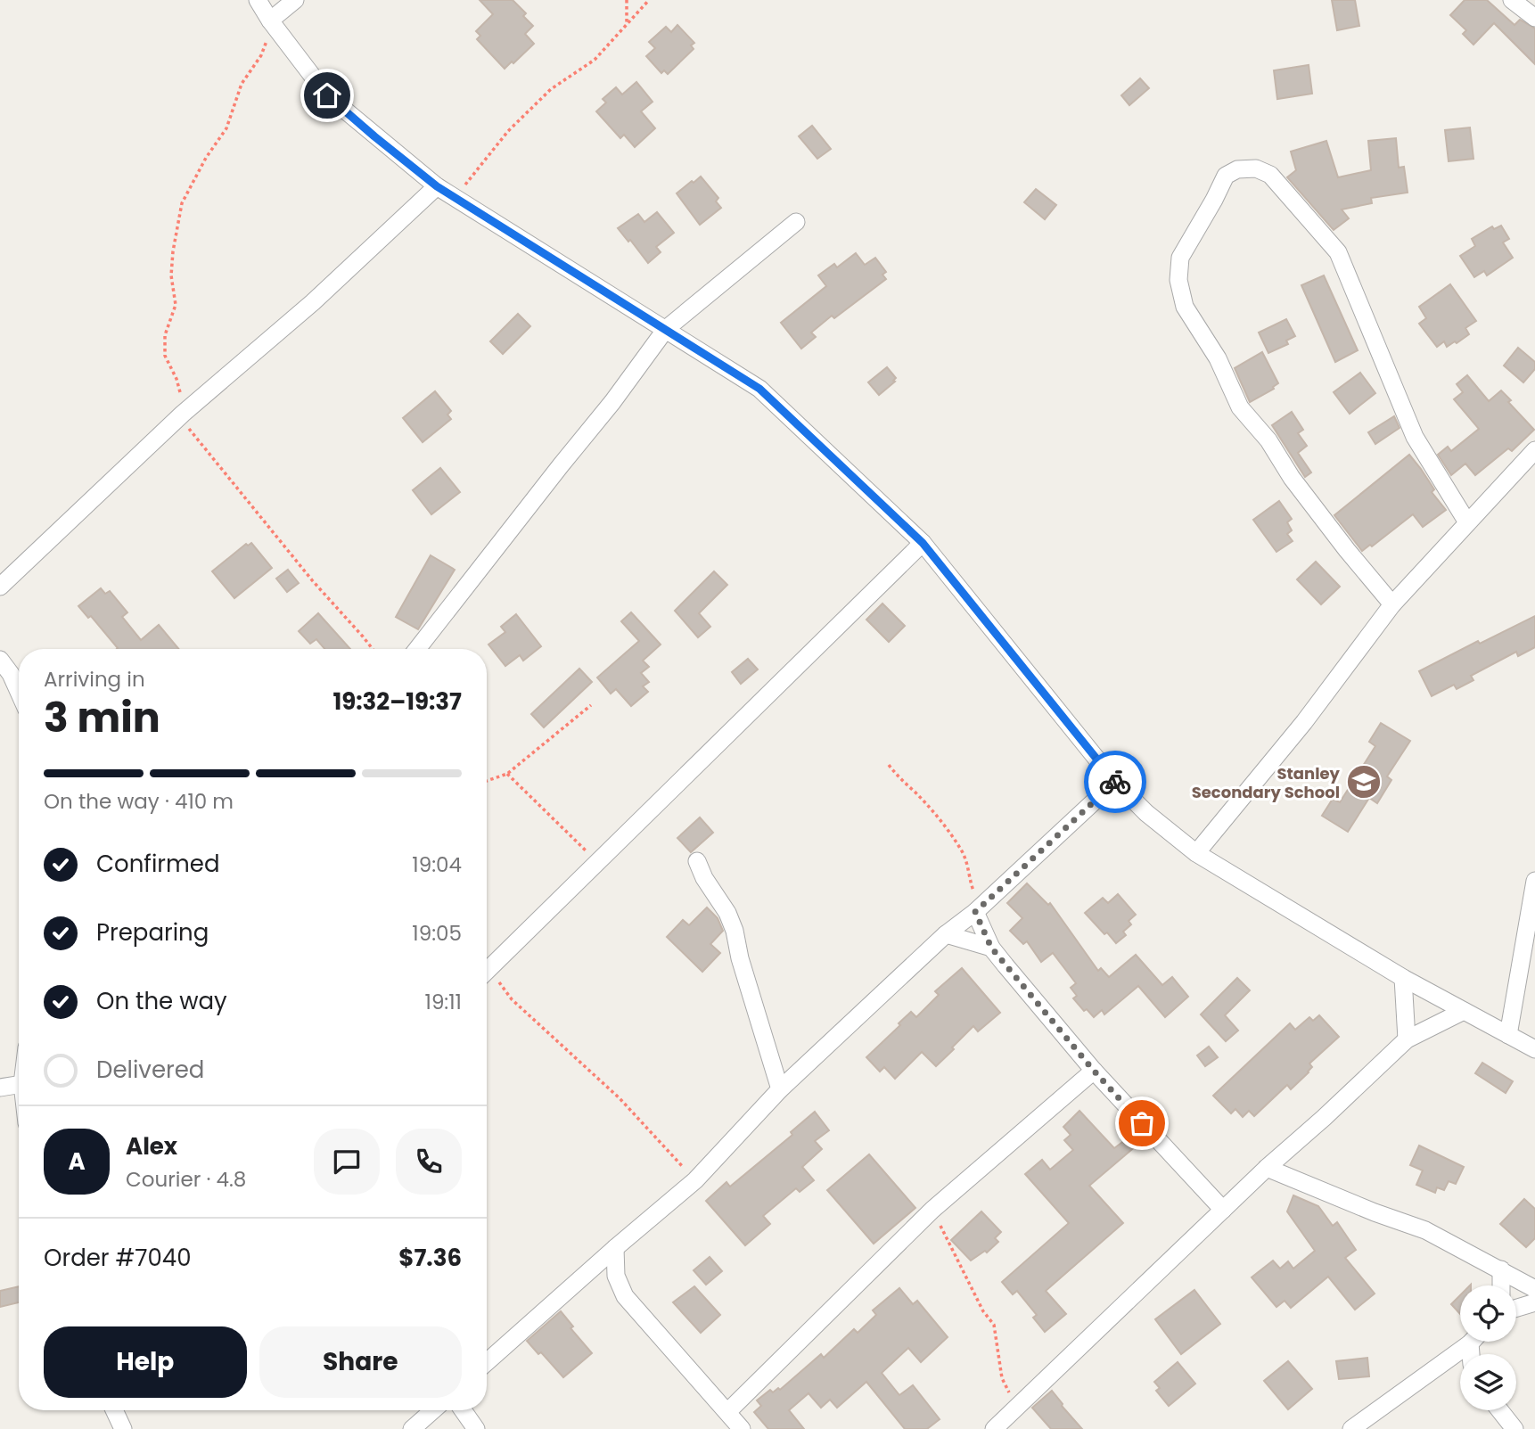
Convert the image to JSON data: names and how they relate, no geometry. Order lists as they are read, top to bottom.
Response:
{
  "places": {
    "school or university": ["Stanley Secondary School"]
  },
  "page": {
    "heading": ["3 min", "Arriving in", "19:32–19:37"],
    "panel": [
      "Alex",
      "Courier · 4.8",
      "Order #7040",
      "$7.36"
    ],
    "bar": "On the way · 410 m",
    "list": [
      ["Confirmed", "19:04"],
      ["Preparing", "19:05"],
      ["On the way", "19:11"],
      "Delivered"
    ],
    "round": "A",
    "buttons": ["Help", "Share"]
  }
}
